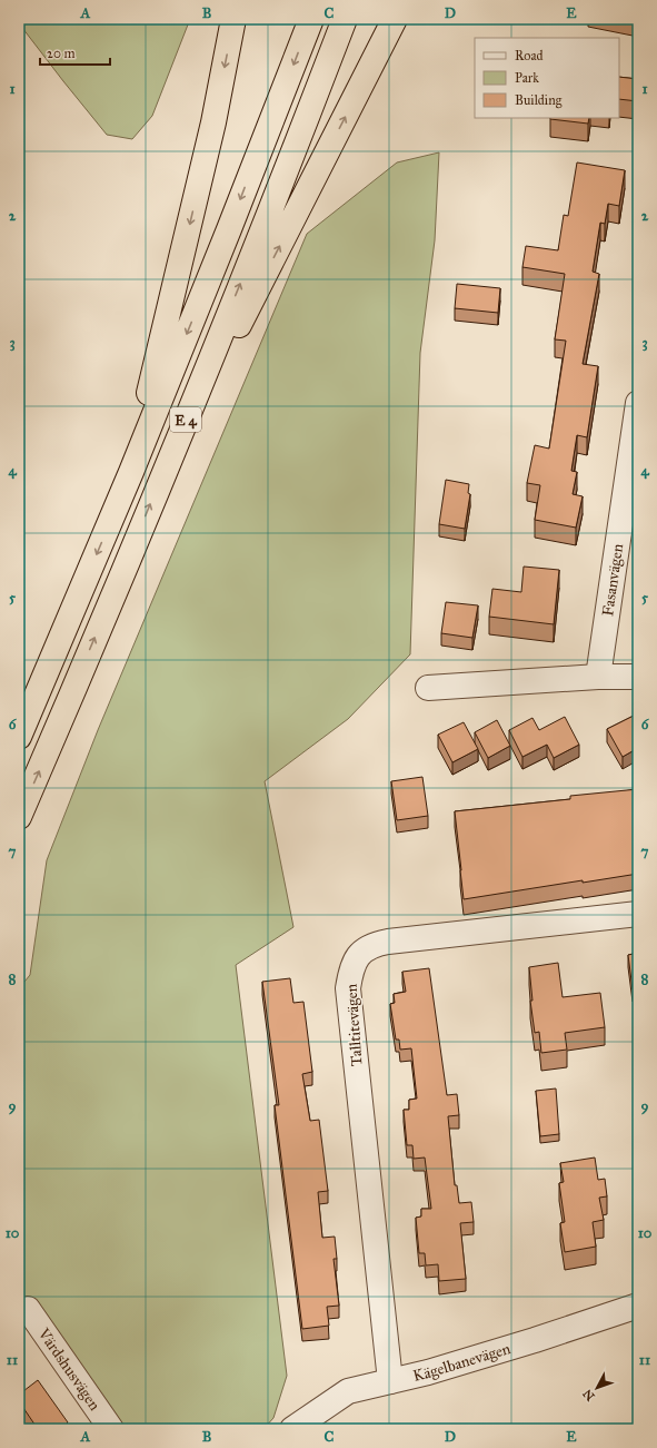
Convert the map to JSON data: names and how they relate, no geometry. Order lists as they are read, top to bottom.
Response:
{
  "streets": {
    "highway": ["E 4"],
    "street": [
      "Fasanvägen",
      "Talltitevägen",
      "Kägelbanevägen",
      "Värdshusvägen"
    ]
  },
  "crossings": [
    ["Talltitevägen", "Kägelbanevägen"]
  ],
  "legend": ["Road", "Park", "Building"],
  "scale_bar": "20 m",
  "north": "bottom left",
  "grid": {
    "columns": [
      "A",
      "B",
      "C",
      "D",
      "E"
    ],
    "rows": [
      "1",
      "2",
      "3",
      "4",
      "5",
      "6",
      "7",
      "8",
      "9",
      "10",
      "11"
    ]
  }
}
